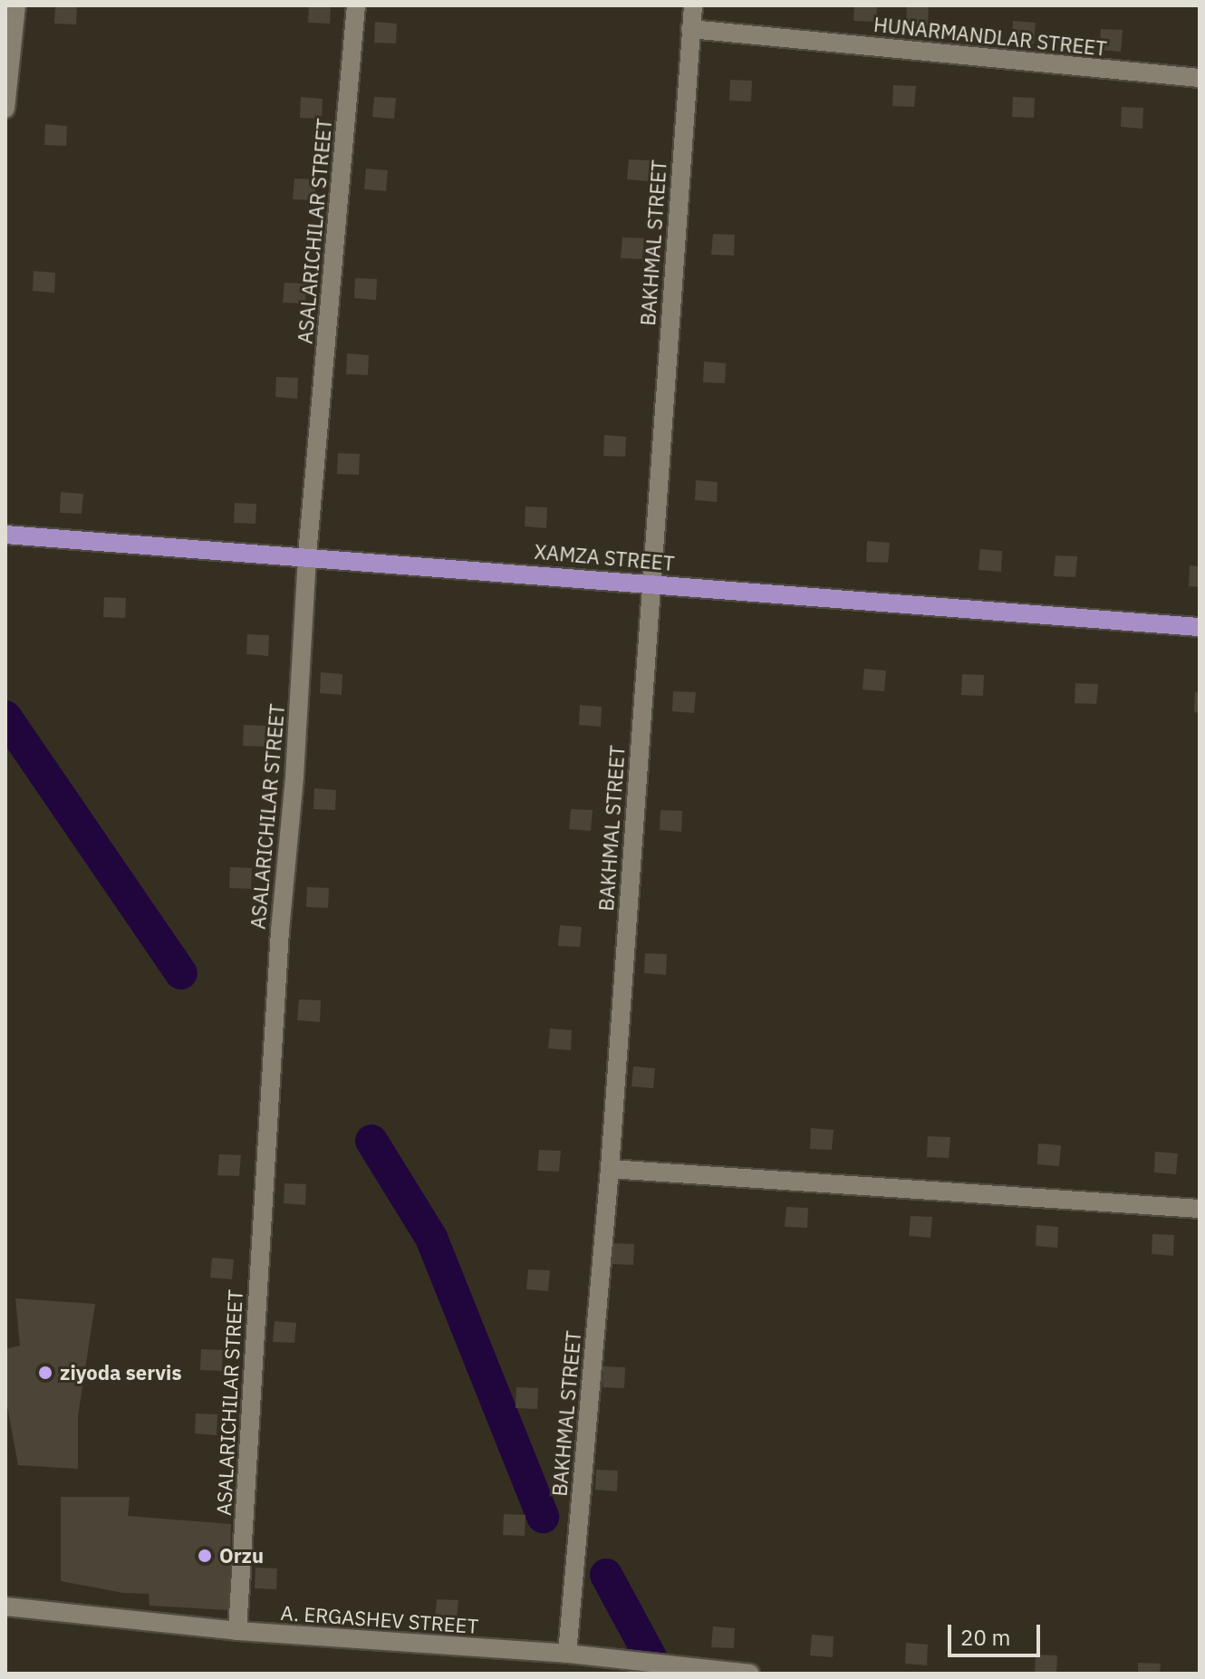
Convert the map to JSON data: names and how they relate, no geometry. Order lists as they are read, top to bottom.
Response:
{
  "streets": {
    "main road": ["XAMZA STREET"],
    "street": [
      "HUNARMANDLAR STREET",
      "ASALARICHILAR STREET",
      "BAKHMAL STREET",
      "A. ERGASHEV STREET"
    ]
  },
  "crossings": [
    ["HUNARMANDLAR STREET", "BAKHMAL STREET"],
    ["ASALARICHILAR STREET", "XAMZA STREET"],
    ["ASALARICHILAR STREET", "A. ERGASHEV STREET"],
    ["BAKHMAL STREET", "XAMZA STREET"],
    ["BAKHMAL STREET", "A. ERGASHEV STREET"]
  ],
  "places": ["ziyoda servis", "Orzu"],
  "scale_bar": "20 m"
}
